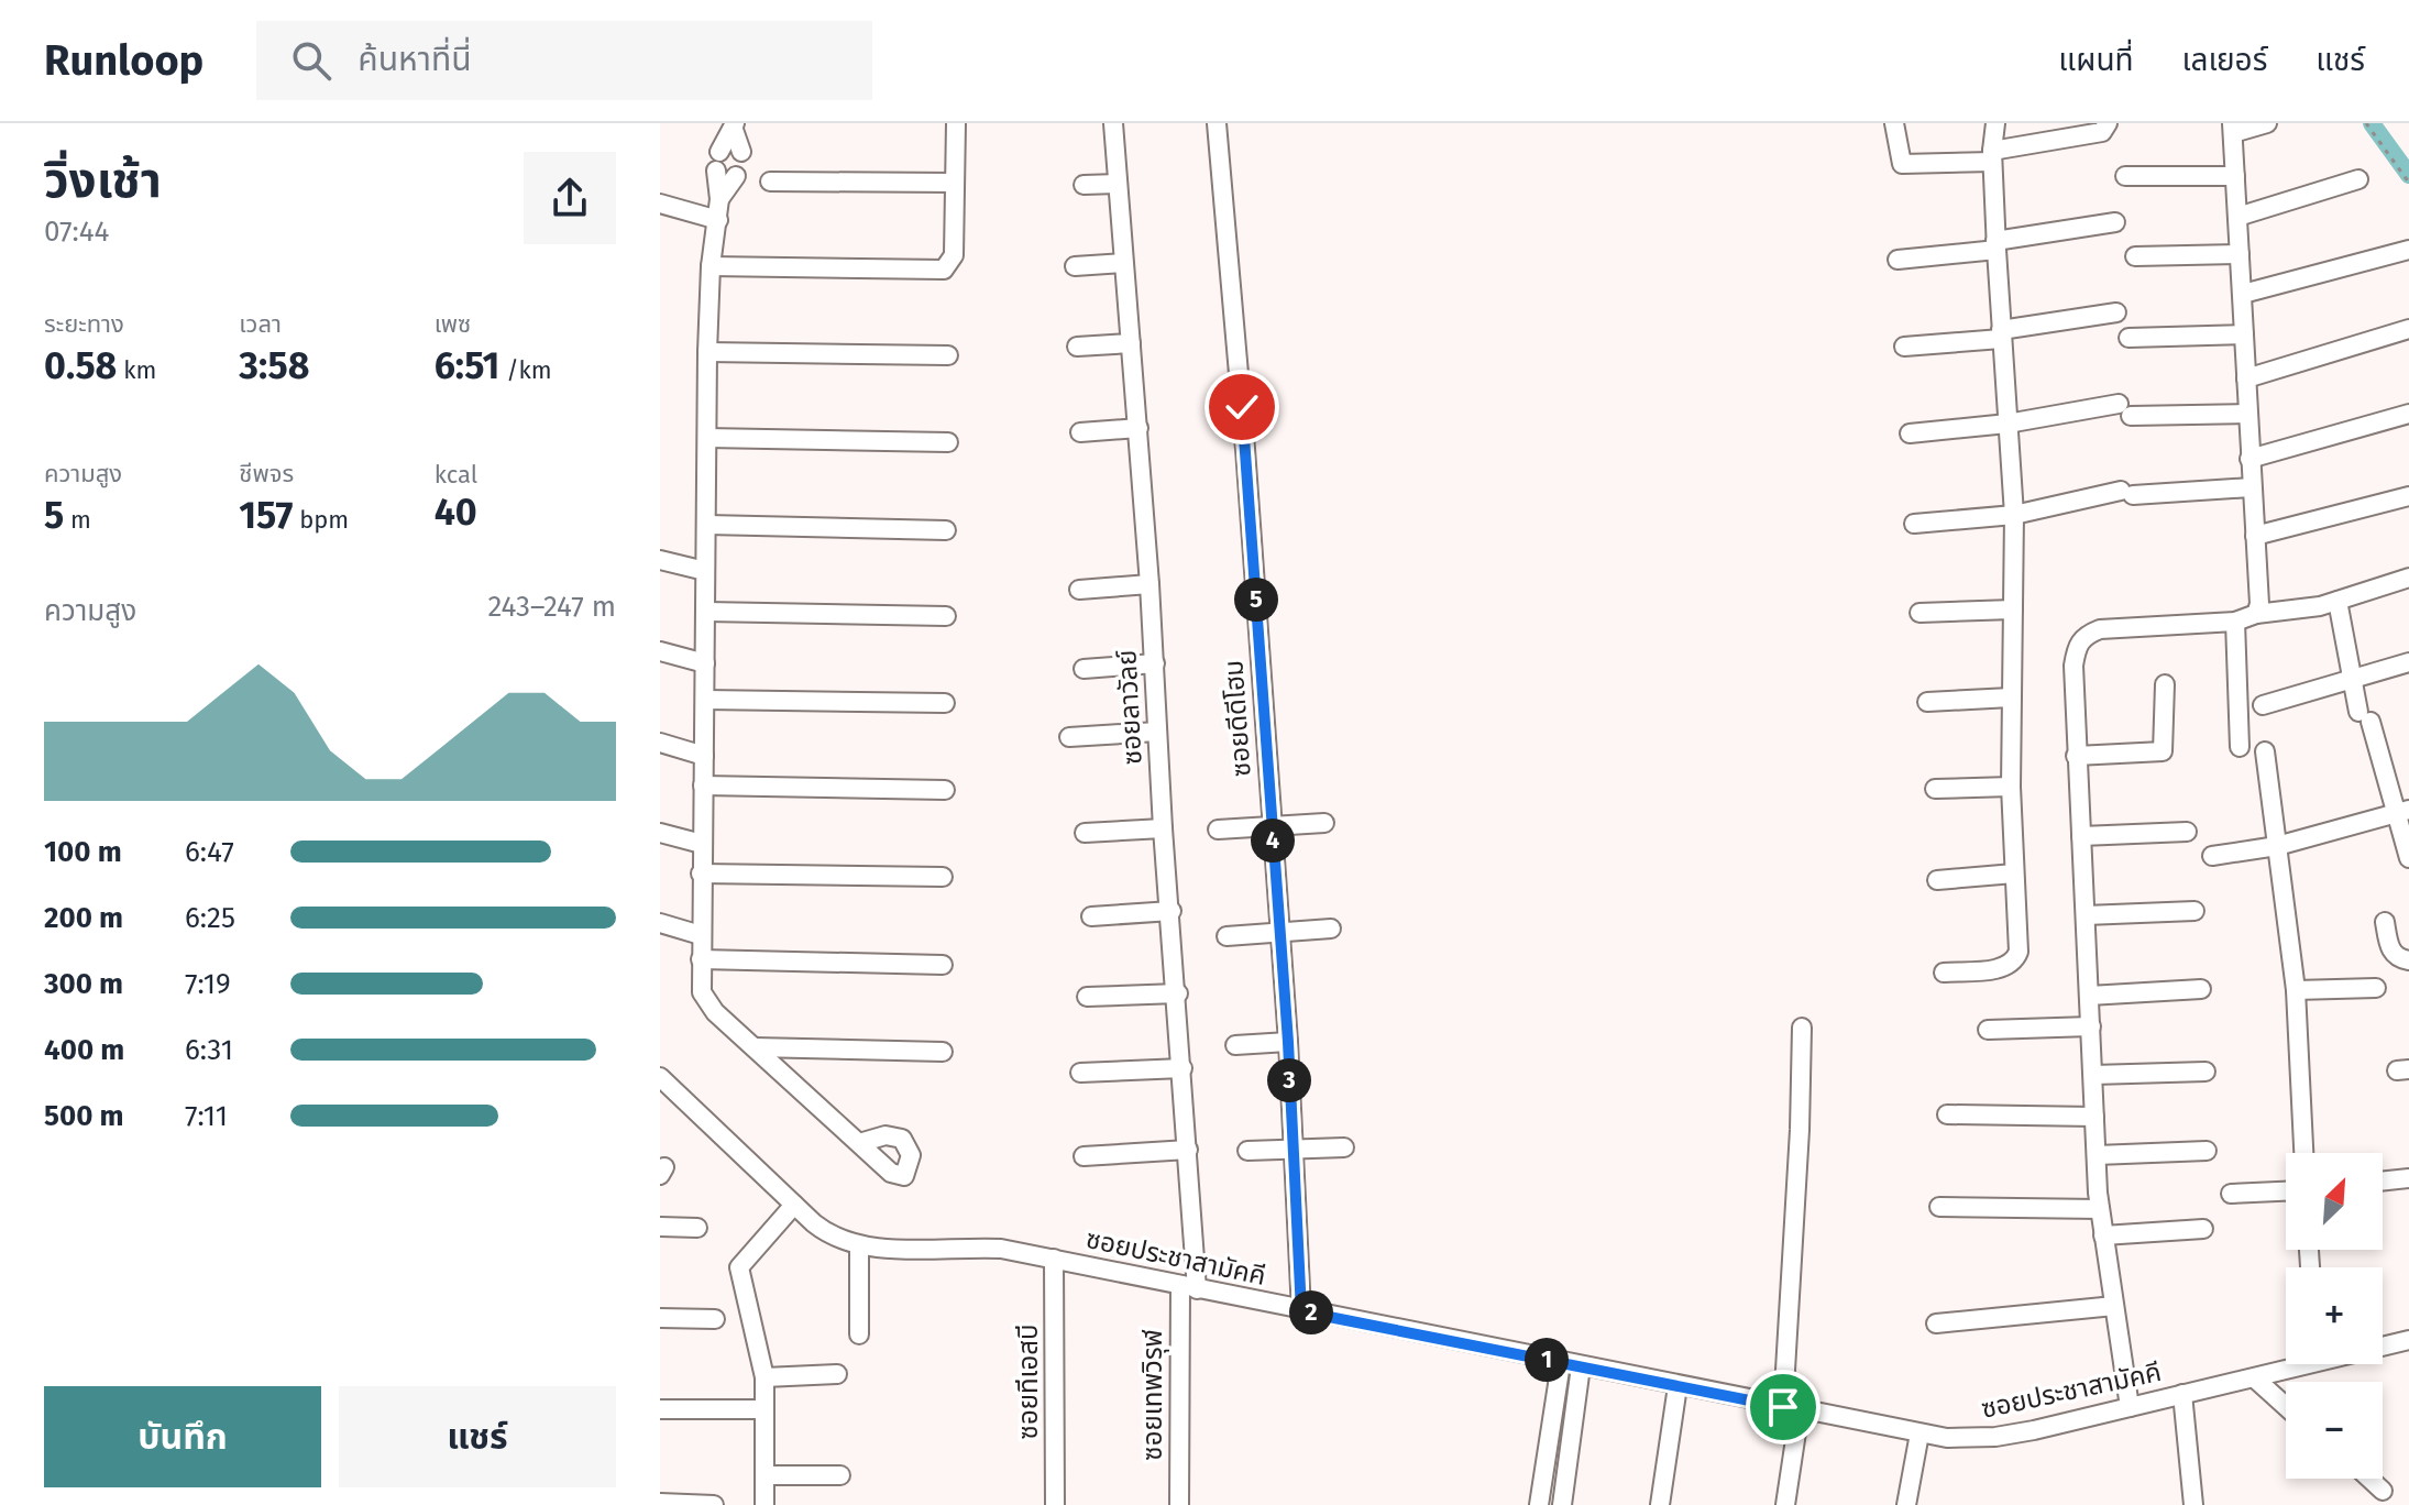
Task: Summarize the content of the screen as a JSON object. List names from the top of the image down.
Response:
{
  "streets": {
    "street": [
      "ซอยลาวัลย์",
      "ซอยดีดีโฮม",
      "ซอยประชาสามัคคี",
      "ซอยทีเอสบี",
      "ซอยเทพวิรุฬ"
    ]
  },
  "crossings": [
    ["ซอยลาวัลย์", "ซอยประชาสามัคคี"],
    ["ซอยลาวัลย์", "ซอยเทพวิรุฬ"],
    ["ซอยดีดีโฮม", "ซอยประชาสามัคคี"],
    ["ซอยประชาสามัคคี", "ซอยทีเอสบี"],
    ["ซอยประชาสามัคคี", "ซอยเทพวิรุฬ"]
  ],
  "north": "top right",
  "page": {
    "header": "Runloop",
    "search": "ค้นหาที่นี่",
    "nav": ["แผนที่", "เลเยอร์", "แชร์"],
    "heading": ["วิ่งเช้า", "07:44"],
    "stats": [
      ["ระยะทาง", "0.58 km"],
      ["เวลา", "3:58"],
      ["เพซ", "6:51 /km"],
      ["ความสูง", "5 m"],
      ["ชีพจร", "157 bpm"],
      ["kcal", "40"]
    ],
    "chart": ["ความสูง", "243–247 m"],
    "pins": [
      "5",
      "4",
      "3",
      "2",
      "1"
    ],
    "list": [
      {
        "name": "100 m",
        "note": "6:47"
      },
      {
        "name": "200 m",
        "note": "6:25"
      },
      {
        "name": "300 m",
        "note": "7:19"
      },
      {
        "name": "400 m",
        "note": "6:31"
      },
      {
        "name": "500 m",
        "note": "7:11"
      }
    ],
    "map_buttons": ["+", "−"],
    "buttons": ["บันทึก", "แชร์"]
  }
}
